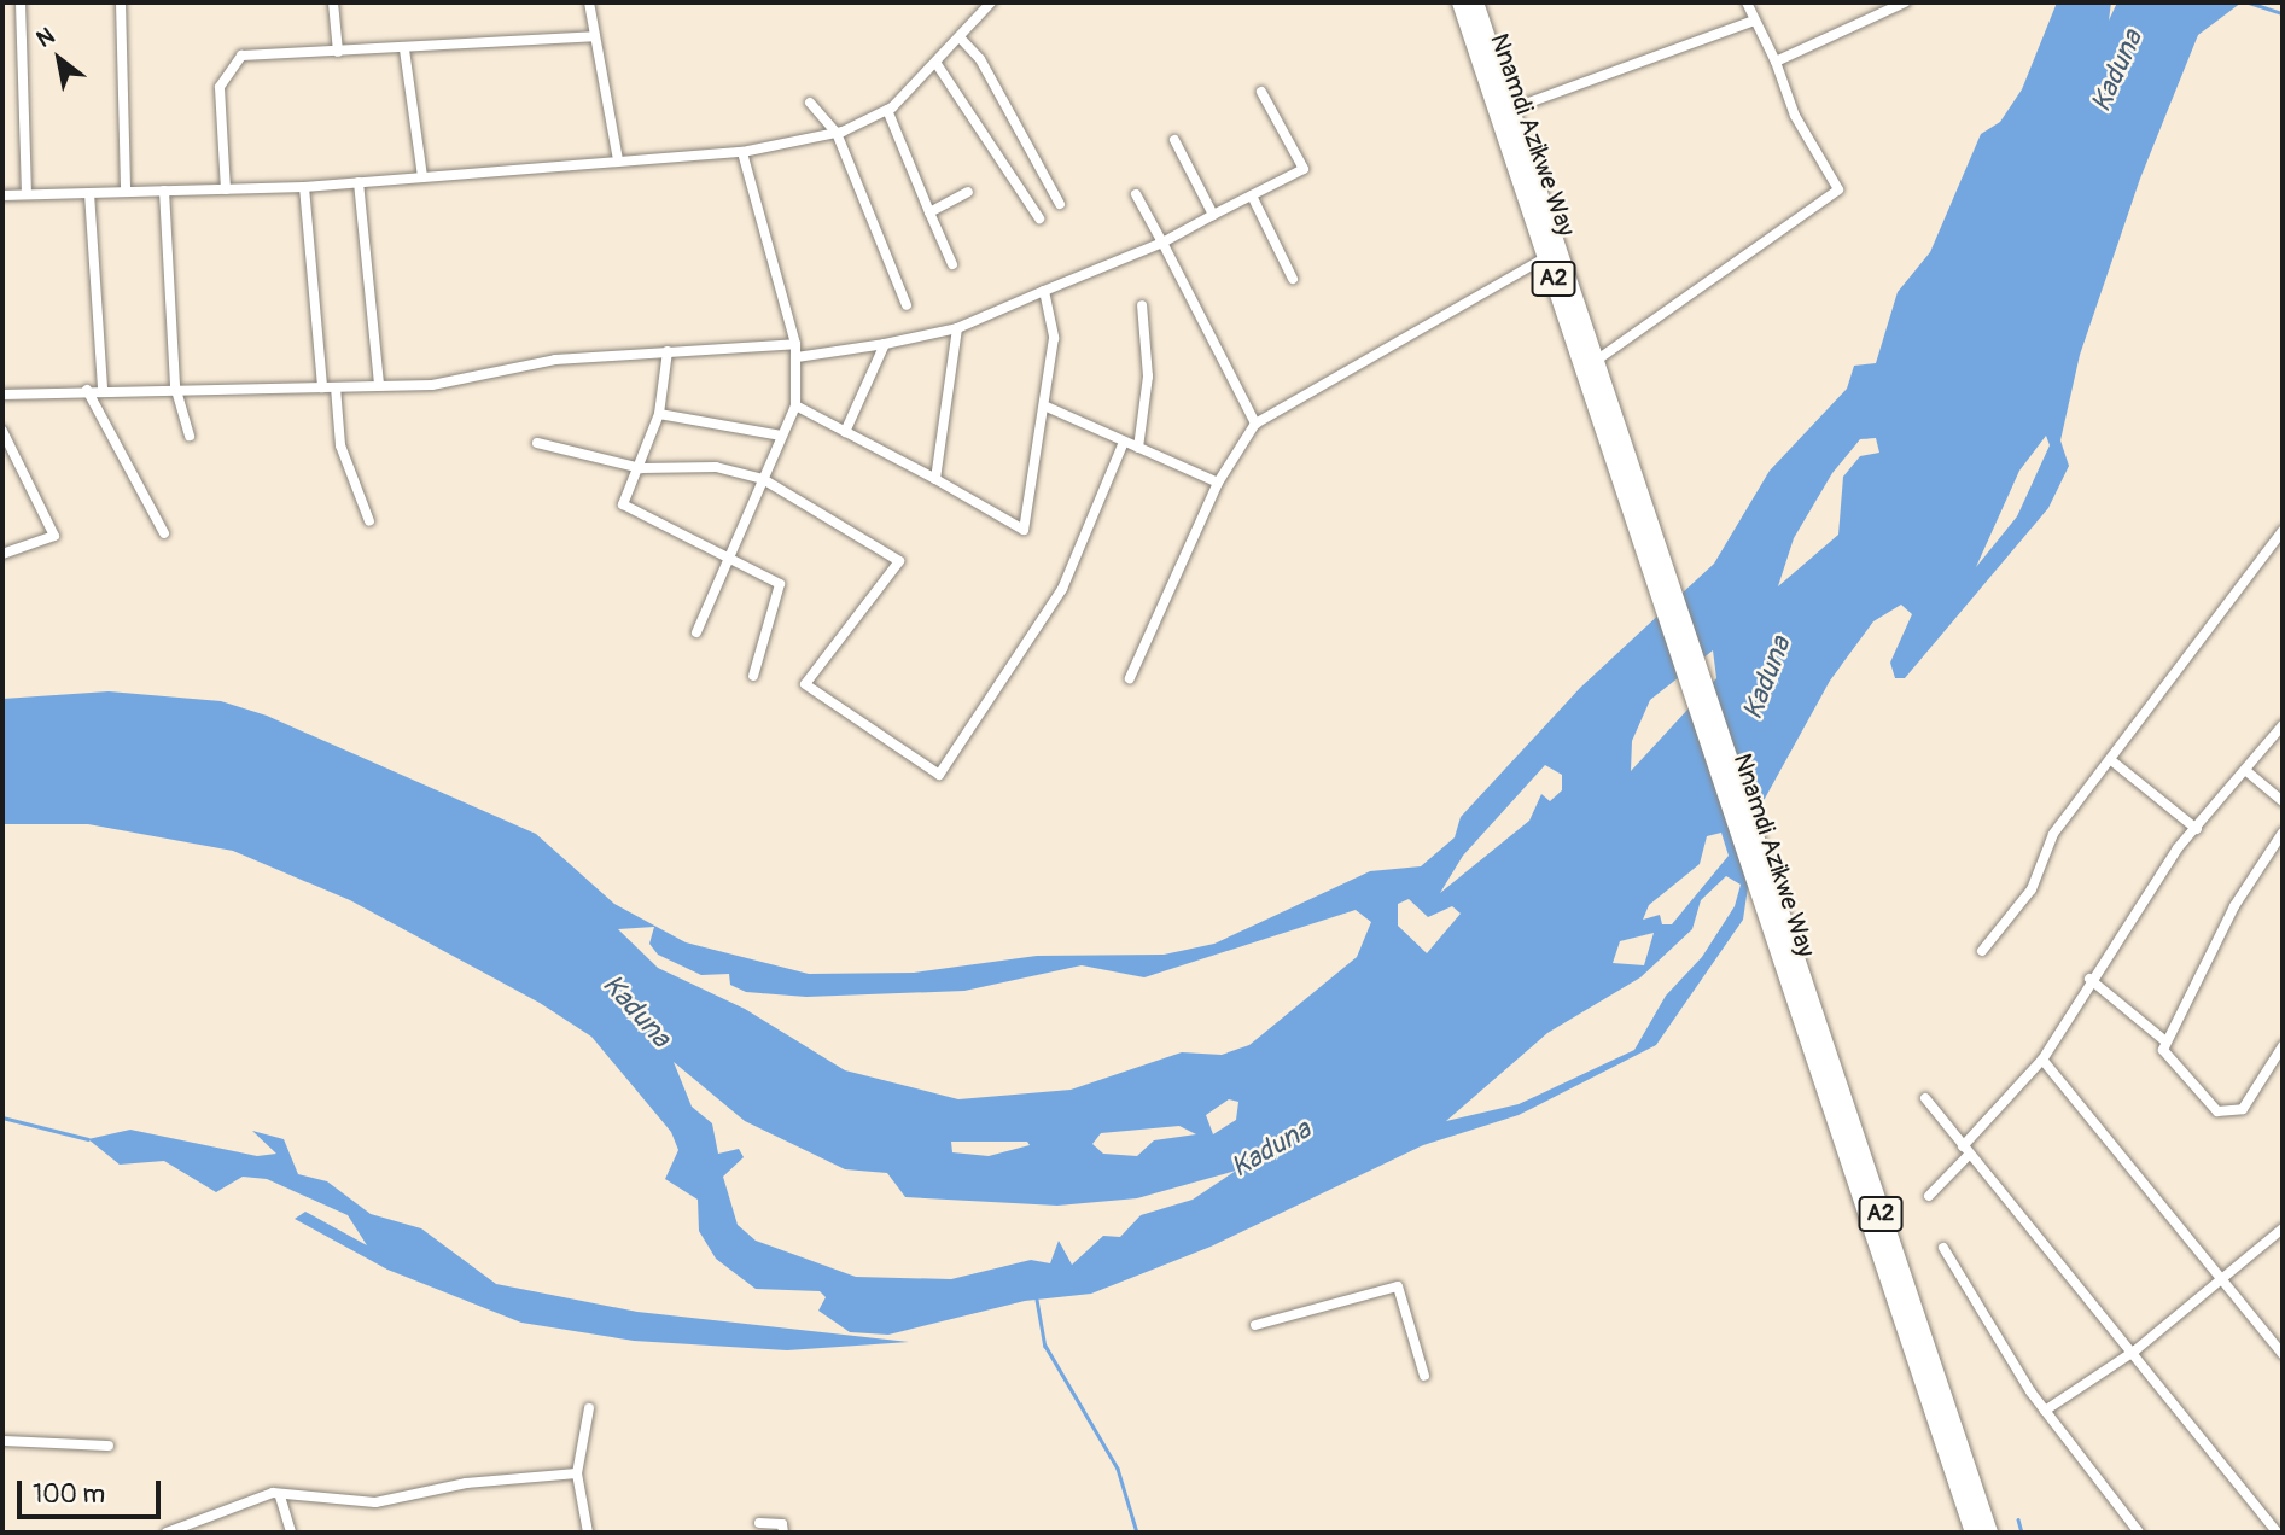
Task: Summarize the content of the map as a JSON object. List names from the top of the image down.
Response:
{
  "streets": {
    "highway": ["Nnamdi Azikwe Way", "A2"]
  },
  "water": ["Kaduna"],
  "scale_bar": "100 m",
  "north": "top left"
}
